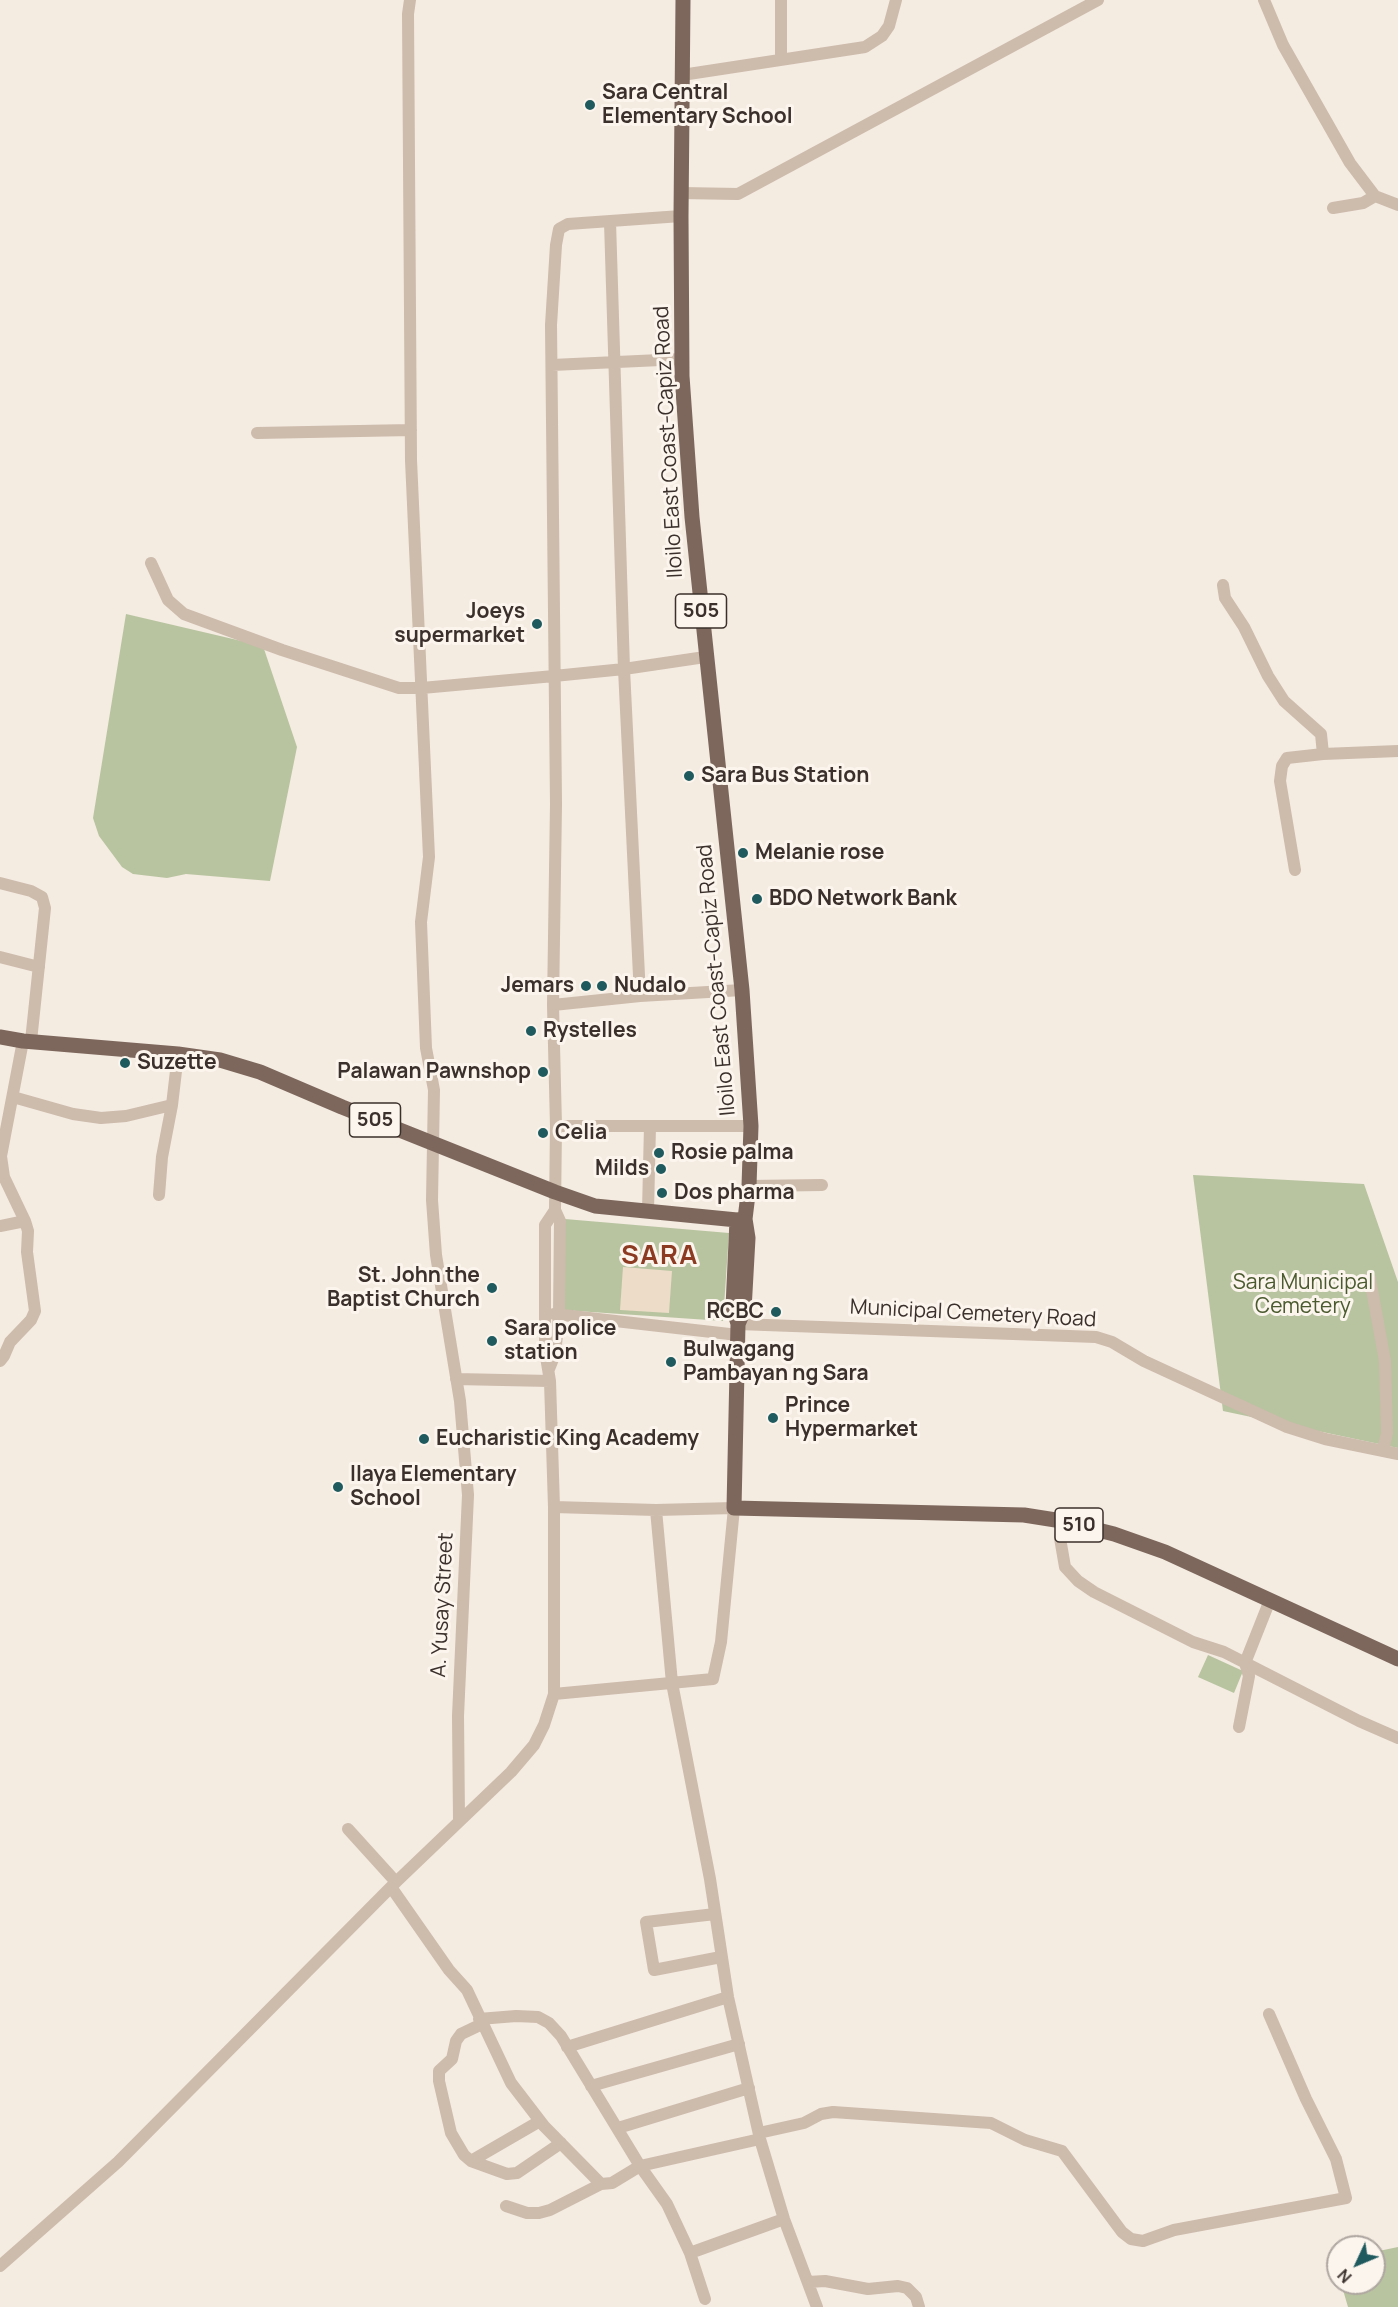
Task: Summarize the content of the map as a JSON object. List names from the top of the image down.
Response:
{
  "streets": {
    "main road": ["Iloilo East Coast-Capiz Road", "505", "510"],
    "street": ["Municipal Cemetery Road", "A. Yusay Street"]
  },
  "crossings": [
    ["Iloilo East Coast-Capiz Road", "505"],
    ["Iloilo East Coast-Capiz Road", "Municipal Cemetery Road"],
    ["Iloilo East Coast-Capiz Road", "510"],
    ["505", "A. Yusay Street"]
  ],
  "districts": ["SARA"],
  "parks": ["Sara Municipal Cemetery"],
  "places": [
    "Sara Central Elementary School",
    "Joeys supermarket",
    "Sara Bus Station",
    "Melanie rose",
    "BDO Network Bank",
    "Jemars",
    "Nudalo",
    "Rystelles",
    "Suzette",
    "Palawan Pawnshop",
    "Celia",
    "Rosie palma",
    "Milds",
    "Dos pharma",
    "St. John the Baptist Church",
    "RCBC",
    "Sara police station",
    "Bulwagang Pambayan ng Sara",
    "Prince Hypermarket",
    "Eucharistic King Academy",
    "Ilaya Elementary School"
  ],
  "north": "bottom left"
}
